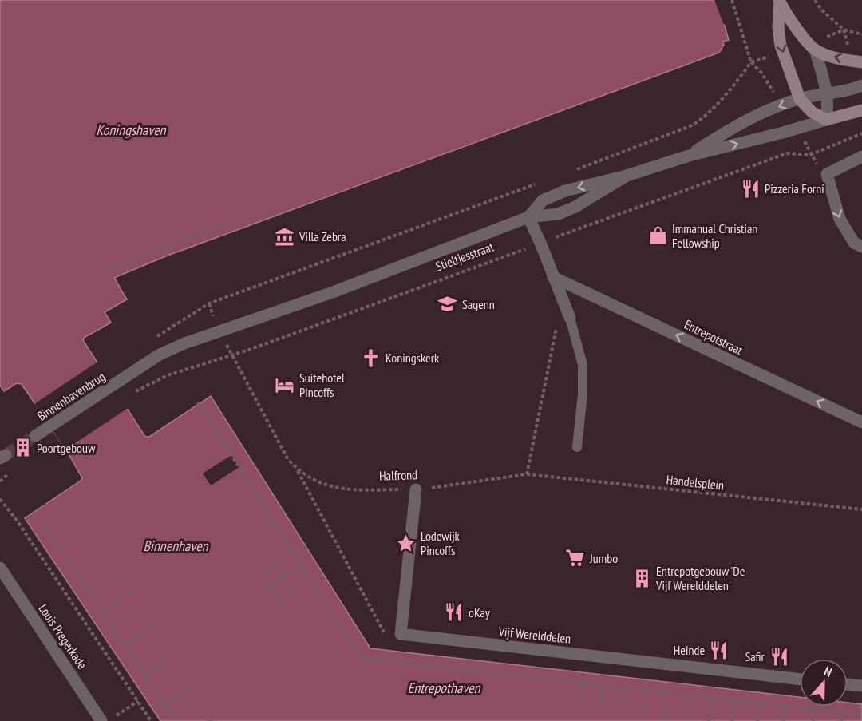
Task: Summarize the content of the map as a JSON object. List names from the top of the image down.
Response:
{
  "streets": {
    "street": [
      "Stieltjesstraat",
      "Entrepotstraat",
      "Binnenhavenbrug",
      "Vijf Werelddelen",
      "Louis Pregerkade"
    ],
    "path": ["Halfrond", "Handelsplein"]
  },
  "crossings": [
    ["Stieltjesstraat", "Binnenhavenbrug"],
    ["Stieltjesstraat", "Halfrond"],
    ["Halfrond", "Handelsplein"]
  ],
  "one_way": ["Entrepotstraat"],
  "water": ["Koningshaven", "Binnenhaven", "Entrepothaven"],
  "places": {
    "restaurant": [
      "Pizzeria Forni",
      "oKay",
      "Heinde",
      "Safir"
    ],
    "shop": ["Immanual Christian Fellowship"],
    "museum": ["Villa Zebra"],
    "school or university": ["Sagenn"],
    "church": ["Koningskerk"],
    "hotel": ["Suitehotel Pincoffs"],
    "building": ["Poortgebouw", "Entrepotgebouw 'De Vijf Werelddelen'"],
    "place": ["Lodewijk Pincoffs"],
    "supermarket": ["Jumbo"]
  },
  "north": "top"
}
